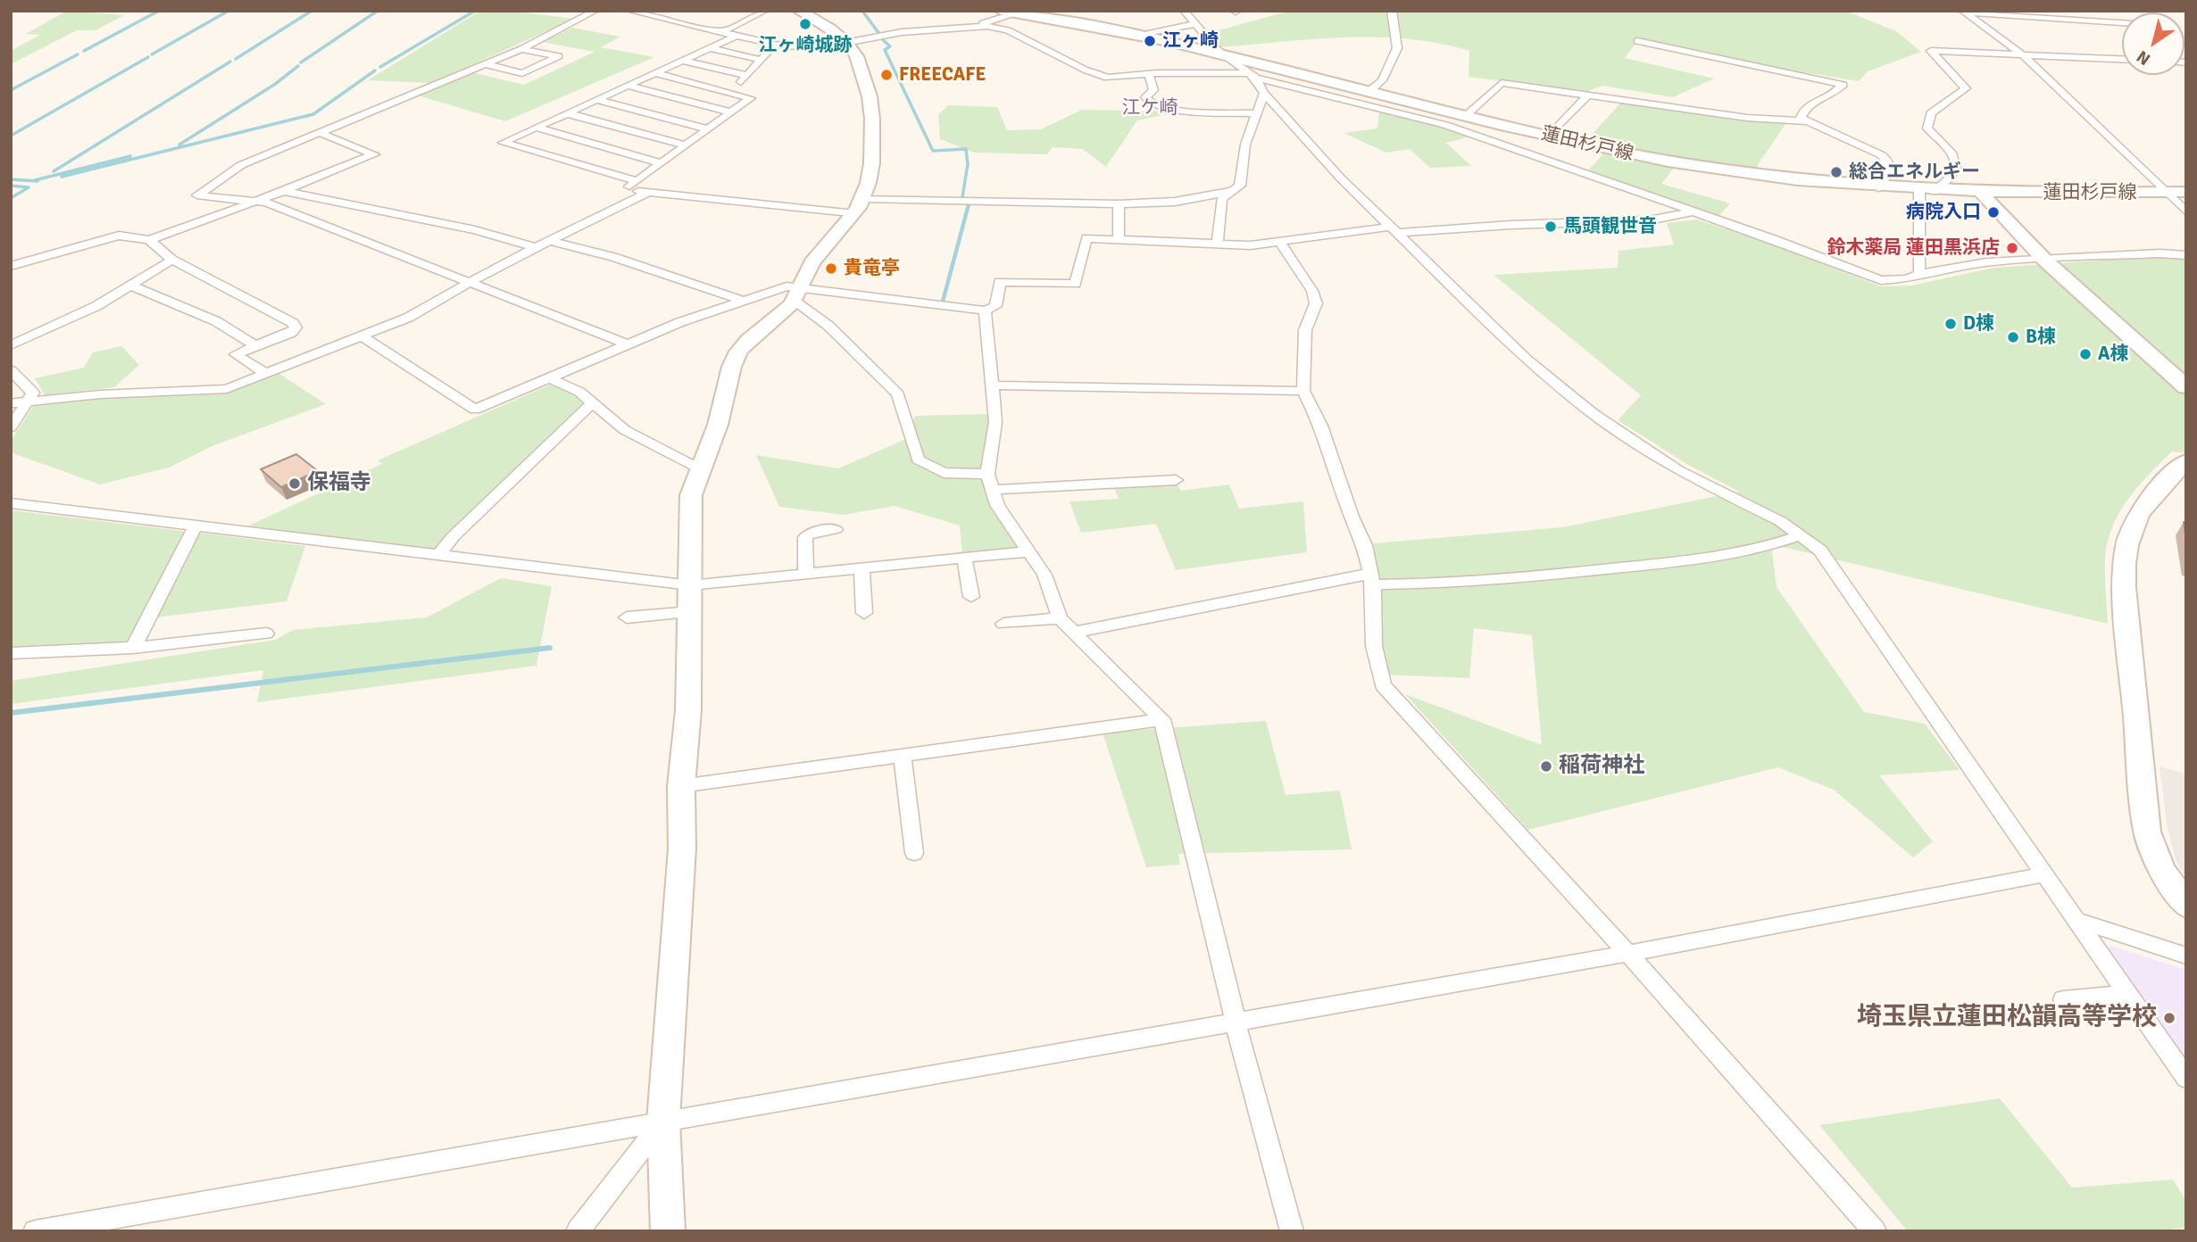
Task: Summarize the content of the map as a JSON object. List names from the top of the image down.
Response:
{
  "streets": {
    "street": ["蓮田杉戸線"]
  },
  "districts": ["江ケ崎"],
  "places": [
    "江ヶ崎城跡",
    "江ヶ崎",
    "FREECAFE",
    "総合エネルギー",
    "病院入口",
    "馬頭観世音",
    "鈴木薬局 蓮田黒浜店",
    "貴竜亭",
    "D棟",
    "B棟",
    "A棟",
    "保福寺",
    "稲荷神社",
    "埼玉県立蓮田松韻高等学校"
  ],
  "north": "bottom left"
}
